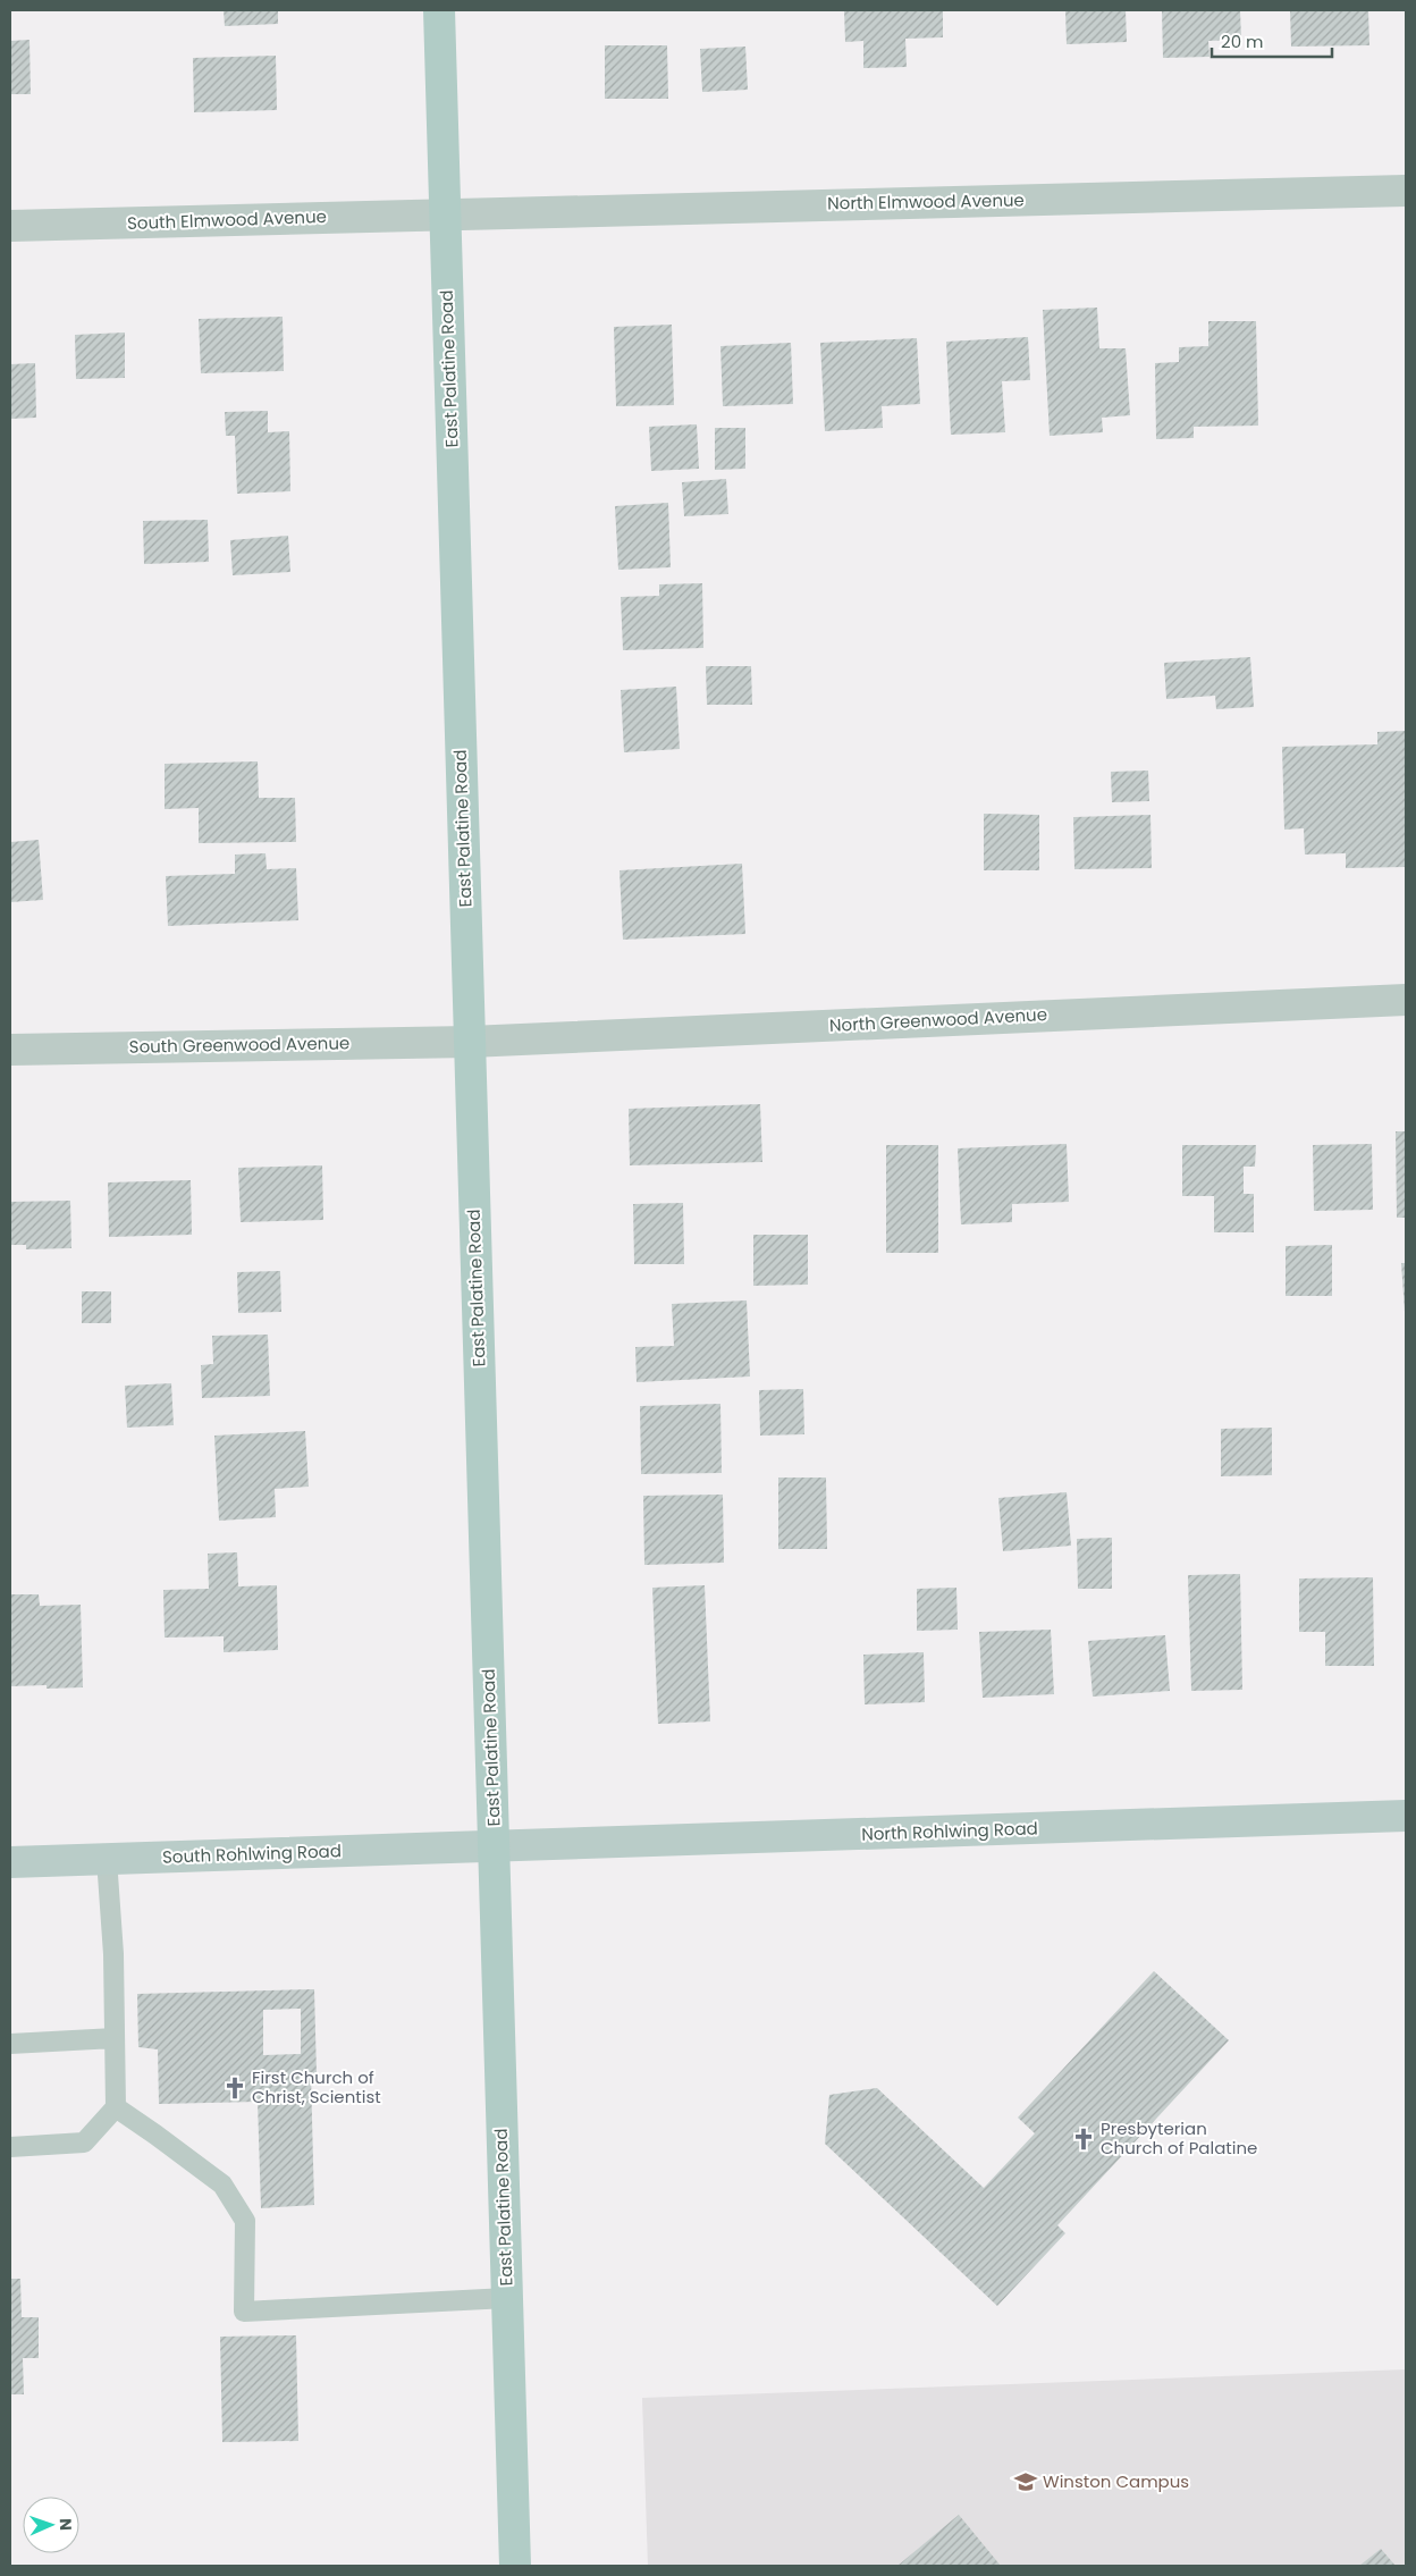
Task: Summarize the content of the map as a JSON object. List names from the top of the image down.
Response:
{
  "streets": {
    "main road": ["East Palatine Road"],
    "street": [
      "North Elmwood Avenue",
      "South Elmwood Avenue",
      "North Greenwood Avenue",
      "South Greenwood Avenue",
      "North Rohlwing Road",
      "South Rohlwing Road"
    ]
  },
  "crossings": [
    ["North Elmwood Avenue", "South Elmwood Avenue"],
    ["North Elmwood Avenue", "East Palatine Road"],
    ["South Elmwood Avenue", "East Palatine Road"],
    ["East Palatine Road", "North Greenwood Avenue"],
    ["East Palatine Road", "South Greenwood Avenue"],
    ["East Palatine Road", "North Rohlwing Road"],
    ["East Palatine Road", "South Rohlwing Road"],
    ["North Greenwood Avenue", "South Greenwood Avenue"],
    ["North Rohlwing Road", "South Rohlwing Road"]
  ],
  "places": {
    "church": ["First Church of Christ, Scientist", "Presbyterian Church of Palatine"],
    "school or university": ["Winston Campus"]
  },
  "scale_bar": "20 m",
  "north": "right"
}
